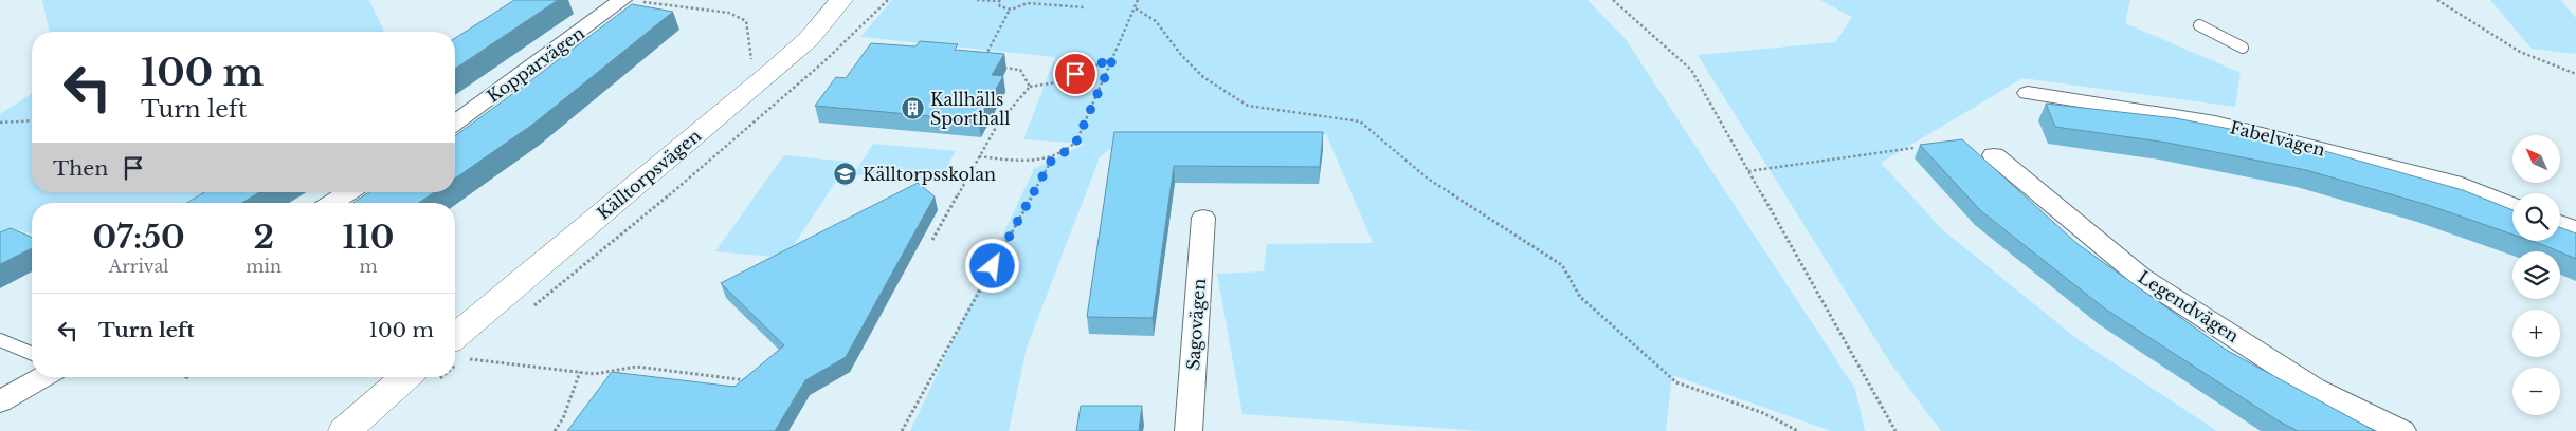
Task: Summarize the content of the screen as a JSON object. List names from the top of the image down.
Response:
{
  "streets": {
    "street": [
      "Kopparvägen",
      "Fabelvägen",
      "Källtorpsvägen",
      "Legendvägen",
      "Sagovägen"
    ]
  },
  "places": {
    "building": ["Kallhälls Sporthall"],
    "school or university": ["Källtorpsskolan"]
  },
  "north": "top left",
  "page": {
    "turn": ["100 m", "Turn left"],
    "map_buttons": ["+", "−"],
    "then": "Then",
    "eta": [
      "07:50",
      "Arrival",
      "2",
      "min",
      "110",
      "m"
    ],
    "list": [
      {
        "name": "Turn left",
        "value": "100 m"
      }
    ]
  }
}
